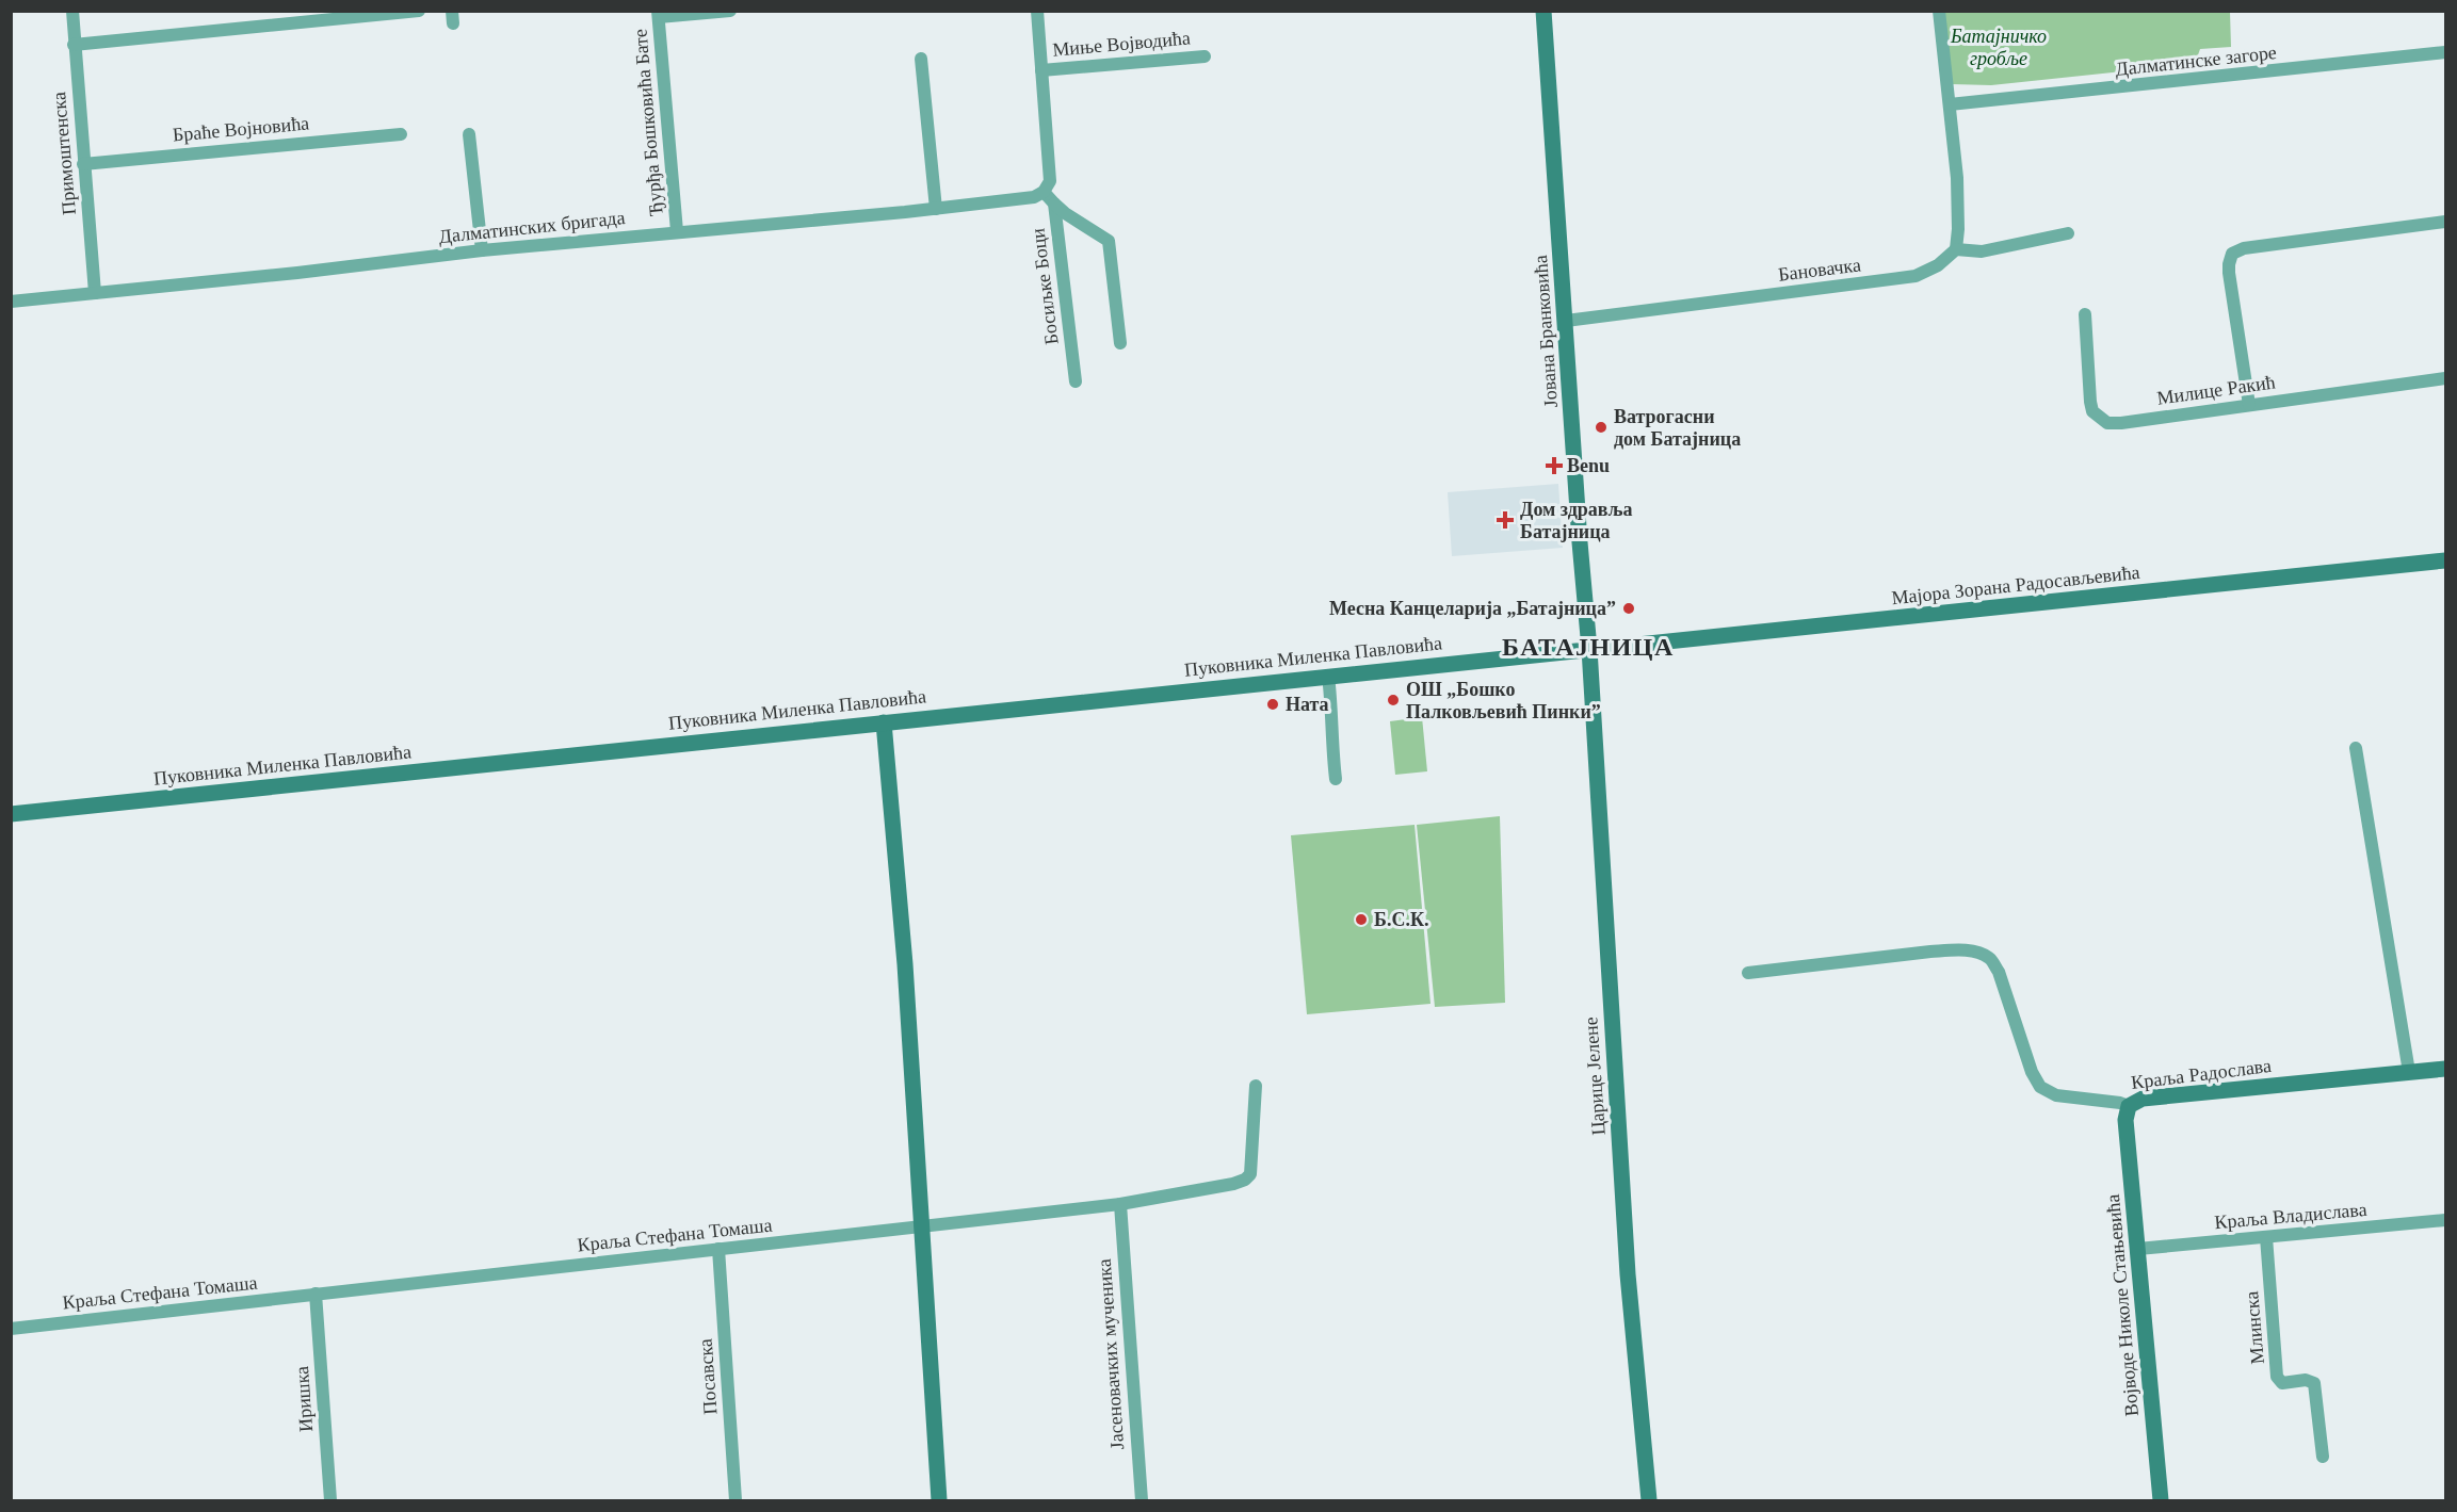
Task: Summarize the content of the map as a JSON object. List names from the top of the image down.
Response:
{
  "streets": {
    "main road": [
      "Јована Бранковића",
      "Мајора Зорана Радосављевића",
      "Пуковника Миленка Павловића",
      "Краља Радослава",
      "Царице Јелене",
      "Војводе Николе Стањевића"
    ],
    "street": [
      "Миње Војводића",
      "Далматинске загоре",
      "Ђурђа Бошковића Бате",
      "Браће Војновића",
      "Примоштенска",
      "Далматинских бригада",
      "Бановачка",
      "Босиљке Боци",
      "Милице Ракић",
      "Краља Владислава",
      "Краља Стефана Томаша",
      "Млинска",
      "Јасеновачких мученика",
      "Посавска",
      "Иришка"
    ]
  },
  "crossings": [
    ["Ђурђа Бошковића Бате", "Далматинских бригада"],
    ["Браће Војновића", "Примоштенска"],
    ["Примоштенска", "Далматинских бригада"],
    ["Далматинских бригада", "Босиљке Боци"],
    ["Бановачка", "Јована Бранковића"],
    ["Јована Бранковића", "Мајора Зорана Радосављевића"],
    ["Јована Бранковића", "Пуковника Миленка Павловића"],
    ["Јована Бранковића", "Царице Јелене"],
    ["Мајора Зорана Радосављевића", "Пуковника Миленка Павловића"],
    ["Мајора Зорана Радосављевића", "Царице Јелене"],
    ["Пуковника Миленка Павловића", "Царице Јелене"],
    ["Краља Радослава", "Војводе Николе Стањевића"],
    ["Краља Владислава", "Војводе Николе Стањевића"],
    ["Краља Владислава", "Млинска"],
    ["Краља Стефана Томаша", "Јасеновачких мученика"],
    ["Краља Стефана Томаша", "Посавска"],
    ["Краља Стефана Томаша", "Иришка"]
  ],
  "districts": ["БАТАЈНИЦА"],
  "parks": ["Батајничко гробље"],
  "places": {
    "other": [
      "Ватрогасни дом Батајница",
      "Месна Канцеларија „Батајница”",
      "ОШ „Бошко Палковљевић Пинки”",
      "Ната",
      "Б.С.К."
    ],
    "health": ["Benu", "Дом здравља Батајница"]
  }
}
